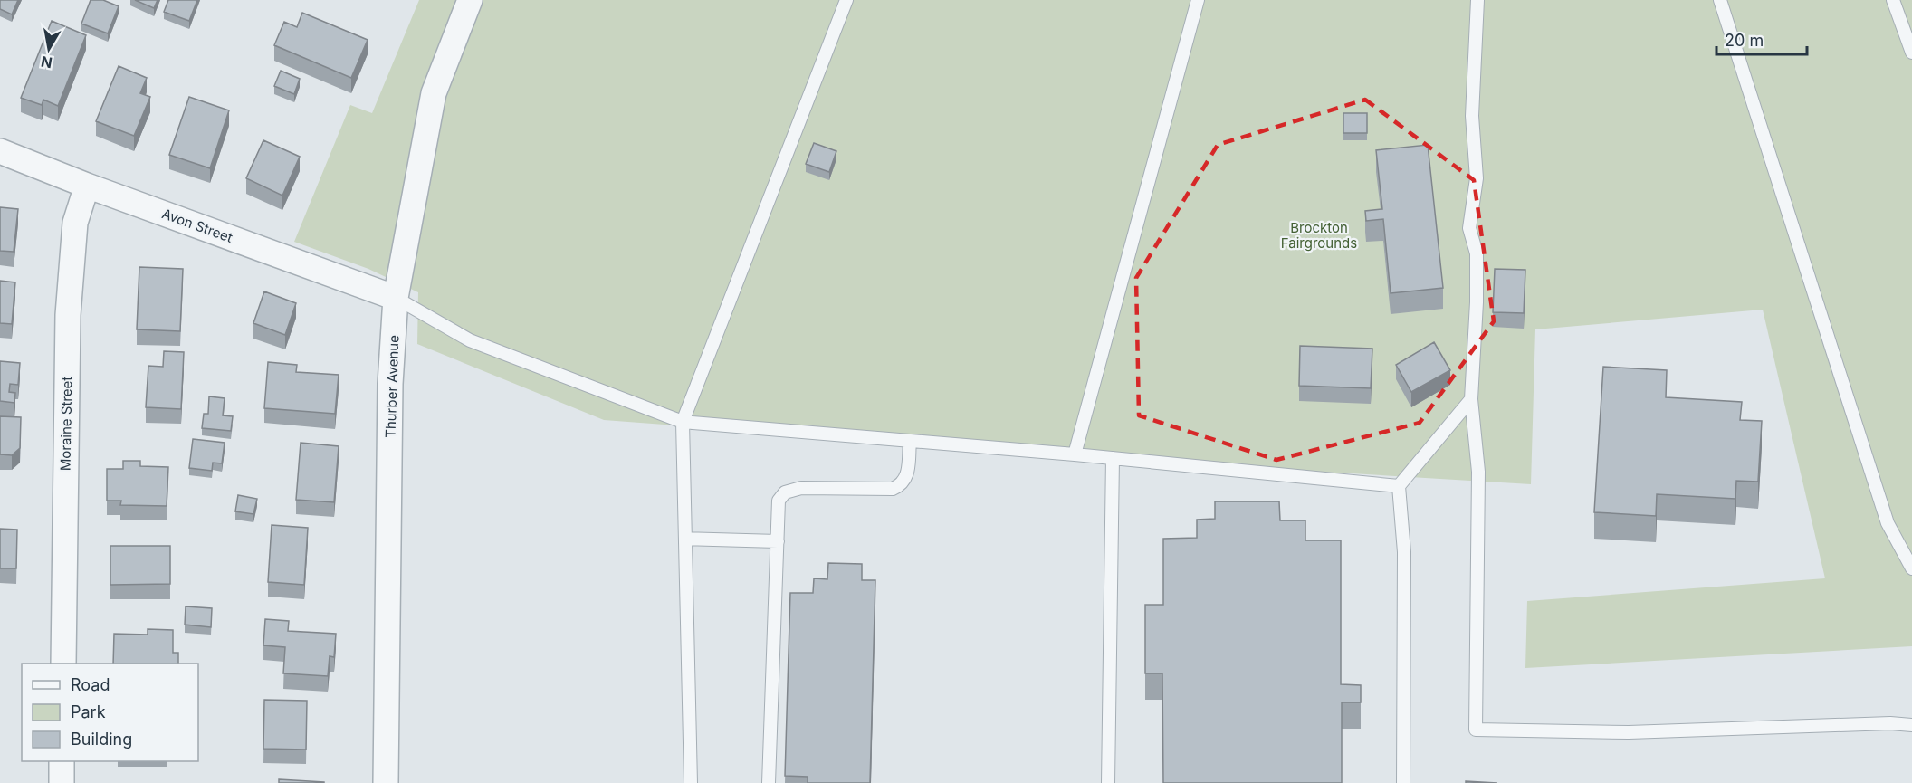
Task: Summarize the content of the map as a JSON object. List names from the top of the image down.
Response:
{
  "streets": {
    "street": ["Avon Street", "Thurber Avenue", "Moraine Street"]
  },
  "crossings": [
    ["Avon Street", "Thurber Avenue"],
    ["Avon Street", "Moraine Street"]
  ],
  "parks": ["Brockton Fairgrounds"],
  "legend": ["Road", "Park", "Building"],
  "scale_bar": "20 m",
  "north": "bottom"
}
